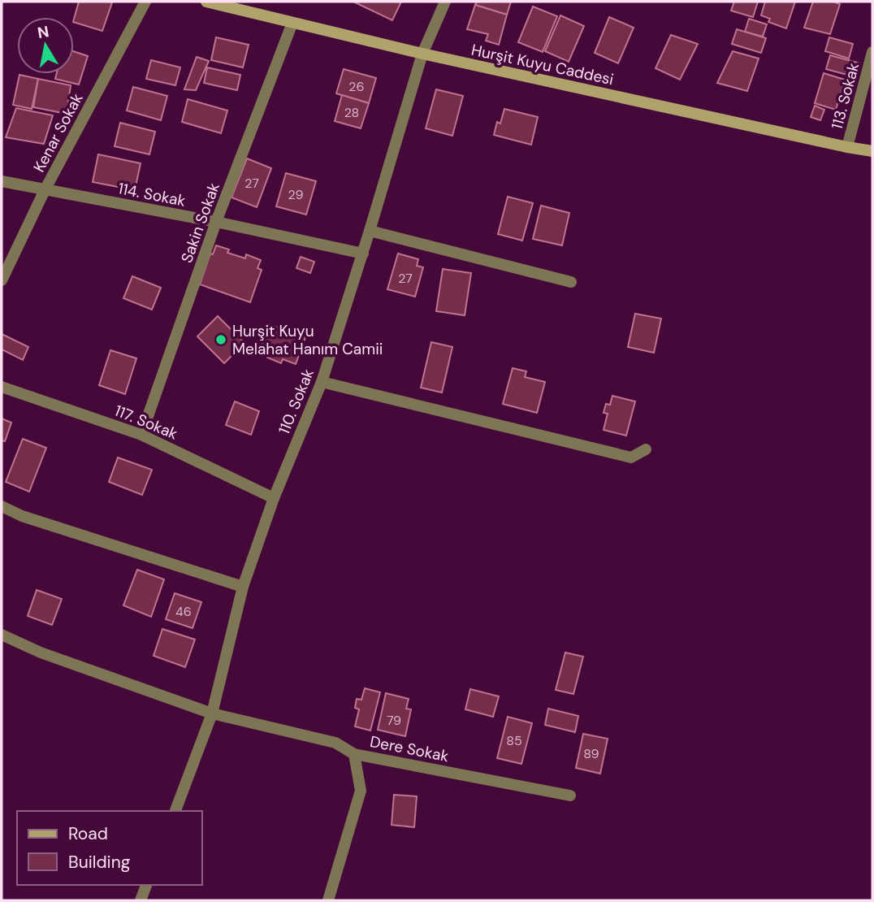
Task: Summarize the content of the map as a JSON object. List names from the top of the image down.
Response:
{
  "streets": {
    "street": [
      "Hurşit Kuyu Caddesi",
      "113. Sokak",
      "Kenar Sokak",
      "114. Sokak",
      "Sakin Sokak",
      "110. Sokak",
      "117. Sokak",
      "Dere Sokak"
    ]
  },
  "crossings": [
    ["Hurşit Kuyu Caddesi", "113. Sokak"],
    ["Hurşit Kuyu Caddesi", "Sakin Sokak"],
    ["Hurşit Kuyu Caddesi", "110. Sokak"],
    ["Kenar Sokak", "114. Sokak"],
    ["114. Sokak", "Sakin Sokak"],
    ["114. Sokak", "110. Sokak"],
    ["Sakin Sokak", "117. Sokak"],
    ["110. Sokak", "117. Sokak"],
    ["110. Sokak", "Dere Sokak"]
  ],
  "places": ["Hurşit Kuyu Melahat Hanım Camii"],
  "house_numbers": [
    "26",
    "28",
    "27",
    "29",
    "27",
    "46",
    "79",
    "85",
    "89"
  ],
  "legend": ["Road", "Building"],
  "north": "top"
}
